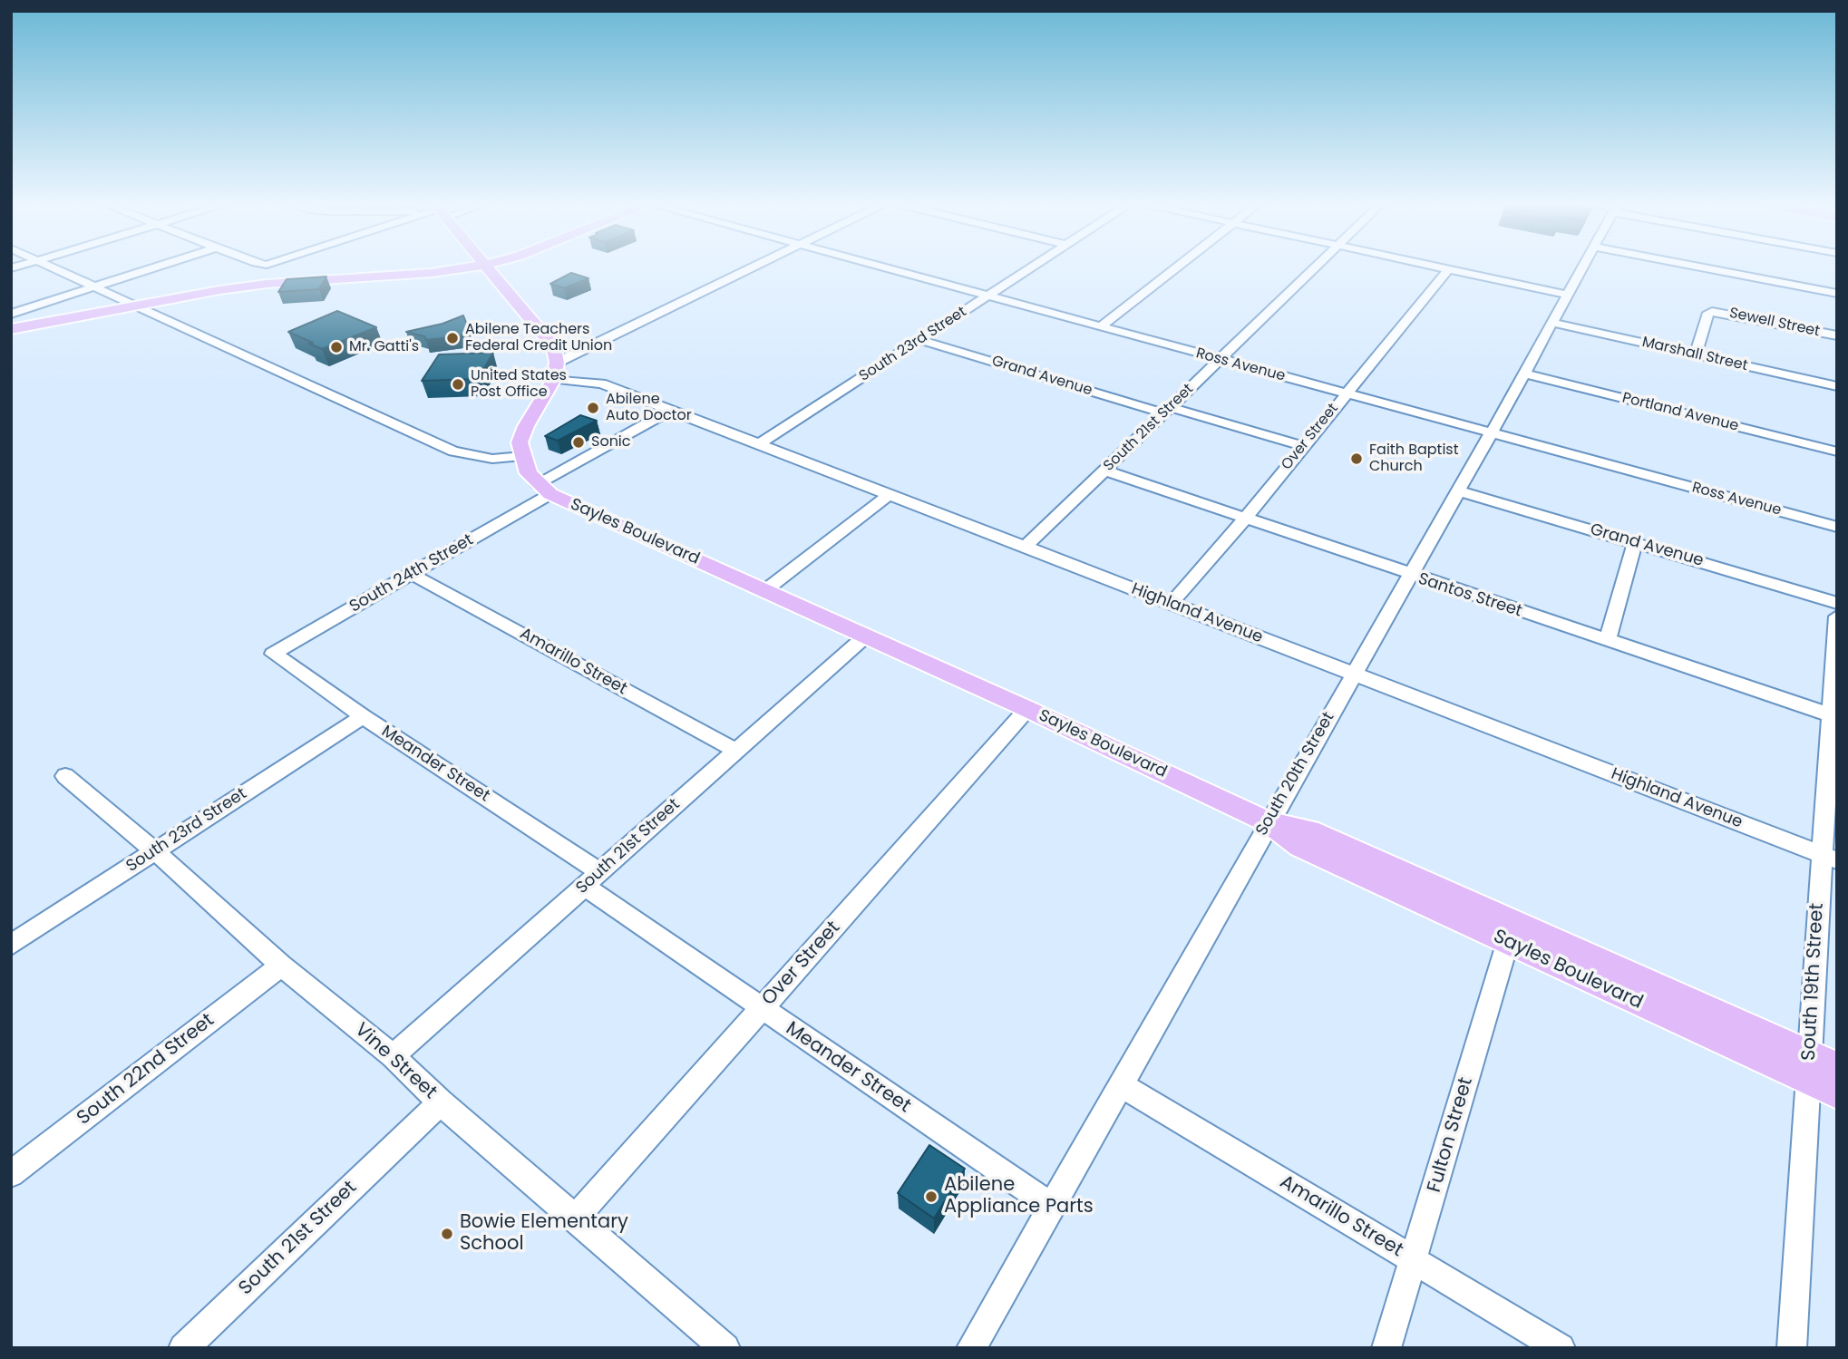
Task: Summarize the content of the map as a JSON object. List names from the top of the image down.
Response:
{
  "streets": {
    "main road": ["Sayles Boulevard"],
    "street": [
      "Sewell Street",
      "South 23rd Street",
      "Marshall Street",
      "Ross Avenue",
      "Grand Avenue",
      "Portland Avenue",
      "South 21st Street",
      "Over Street",
      "South 24th Street",
      "Santos Street",
      "Highland Avenue",
      "Amarillo Street",
      "Meander Street",
      "South 20th Street",
      "South 19th Street",
      "Vine Street",
      "South 22nd Street",
      "Fulton Street"
    ]
  },
  "crossings": [
    ["Sewell Street", "Marshall Street"],
    ["South 23rd Street", "Ross Avenue"],
    ["South 23rd Street", "Grand Avenue"],
    ["South 23rd Street", "Highland Avenue"],
    ["South 23rd Street", "Meander Street"],
    ["South 23rd Street", "Vine Street"],
    ["Marshall Street", "South 20th Street"],
    ["Ross Avenue", "South 21st Street"],
    ["Ross Avenue", "Over Street"],
    ["Ross Avenue", "South 20th Street"],
    ["Grand Avenue", "South 21st Street"],
    ["Grand Avenue", "Over Street"],
    ["Grand Avenue", "South 20th Street"],
    ["Portland Avenue", "South 20th Street"],
    ["South 21st Street", "Sayles Boulevard"],
    ["South 21st Street", "Santos Street"],
    ["South 21st Street", "Highland Avenue"],
    ["South 21st Street", "Amarillo Street"],
    ["South 21st Street", "Meander Street"],
    ["South 21st Street", "Vine Street"],
    ["Over Street", "Sayles Boulevard"],
    ["Over Street", "Santos Street"],
    ["Over Street", "Highland Avenue"],
    ["Over Street", "Meander Street"],
    ["Over Street", "Vine Street"],
    ["Sayles Boulevard", "South 24th Street"],
    ["Sayles Boulevard", "South 20th Street"],
    ["Sayles Boulevard", "South 19th Street"],
    ["Sayles Boulevard", "Fulton Street"],
    ["South 24th Street", "Highland Avenue"],
    ["South 24th Street", "Amarillo Street"],
    ["South 24th Street", "Meander Street"],
    ["Santos Street", "South 20th Street"],
    ["Santos Street", "South 19th Street"],
    ["Highland Avenue", "South 20th Street"],
    ["Highland Avenue", "South 19th Street"],
    ["Amarillo Street", "South 20th Street"],
    ["Amarillo Street", "Fulton Street"],
    ["Meander Street", "South 20th Street"],
    ["Vine Street", "South 22nd Street"]
  ],
  "places": [
    "Abilene Teachers Federal Credit Union",
    "Mr. Gatti's",
    "United States Post Office",
    "Abilene Auto Doctor",
    "Sonic",
    "Faith Baptist Church",
    "Abilene Appliance Parts",
    "Bowie Elementary School"
  ]
}
